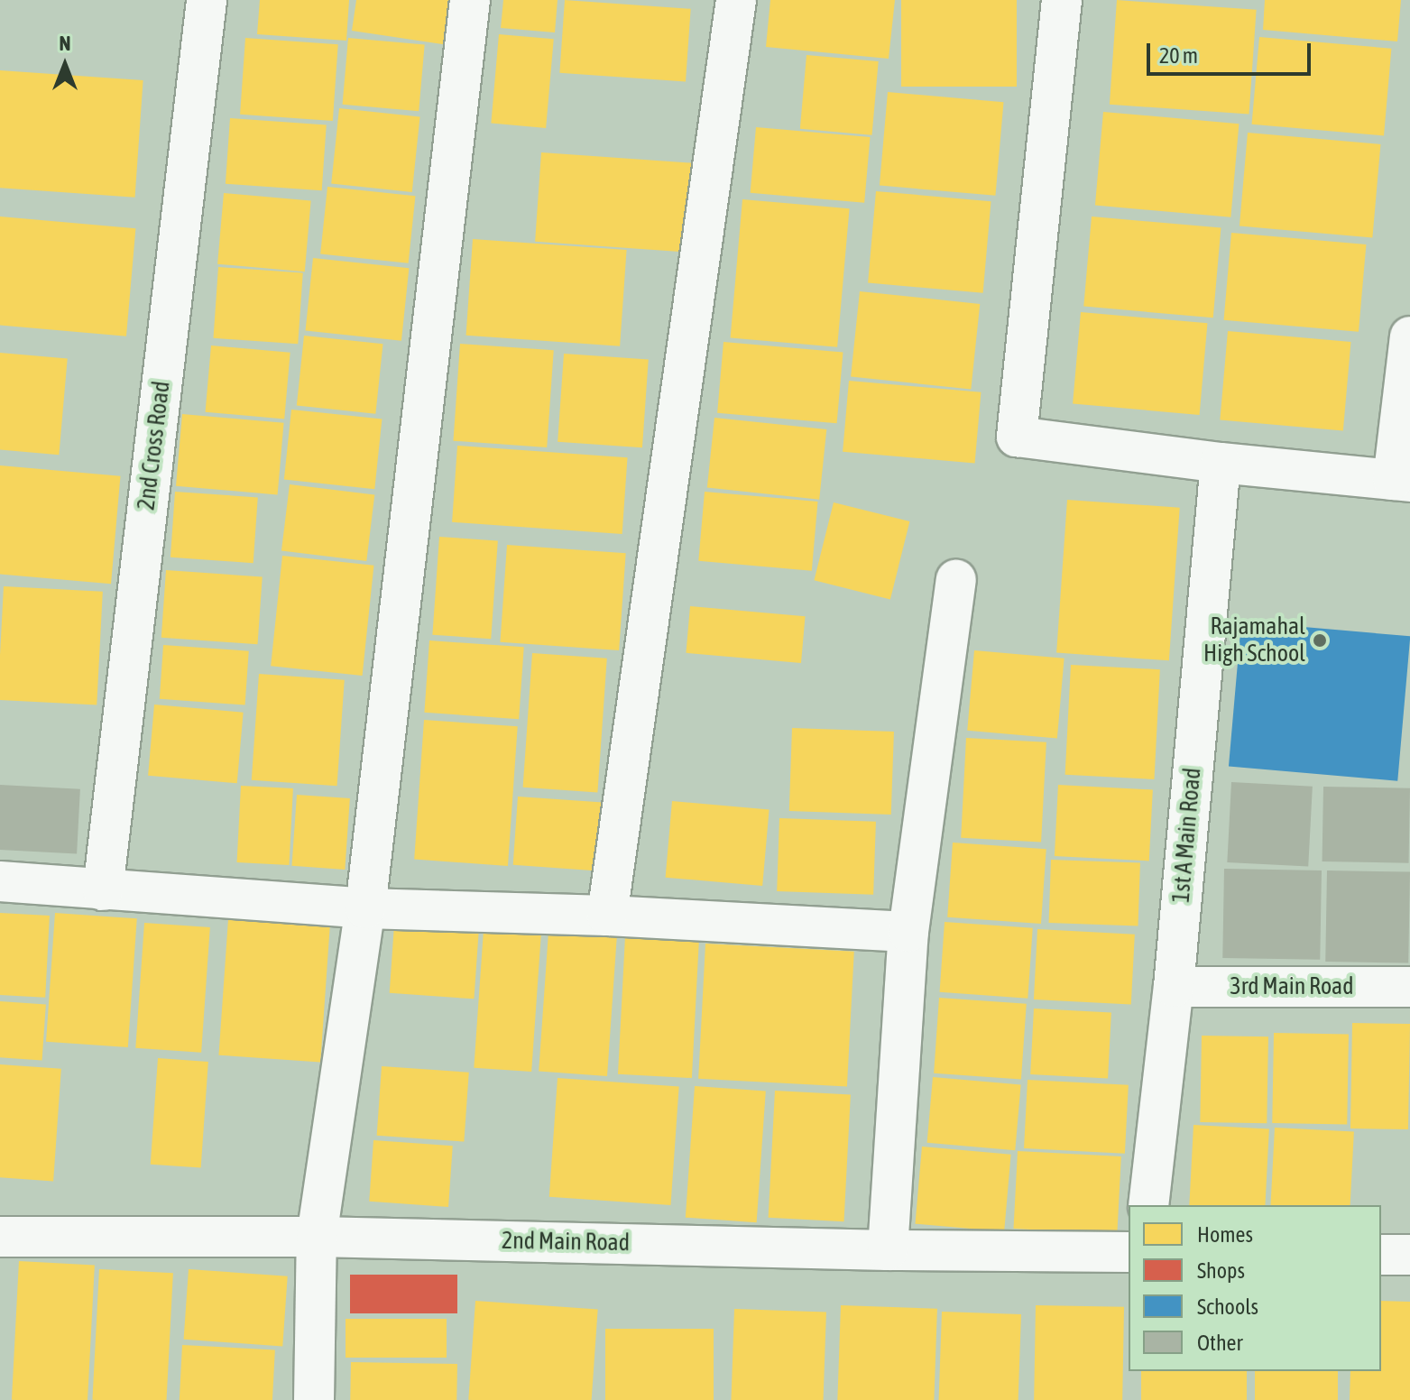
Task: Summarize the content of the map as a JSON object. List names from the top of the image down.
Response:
{
  "streets": {
    "street": [
      "2nd Cross Road",
      "1st A Main Road",
      "3rd Main Road",
      "2nd Main Road"
    ]
  },
  "crossings": [
    ["1st A Main Road", "3rd Main Road"]
  ],
  "places": ["Rajamahal High School"],
  "legend": [
    "Homes",
    "Shops",
    "Schools",
    "Other"
  ],
  "scale_bar": "20 m",
  "north": "top"
}
